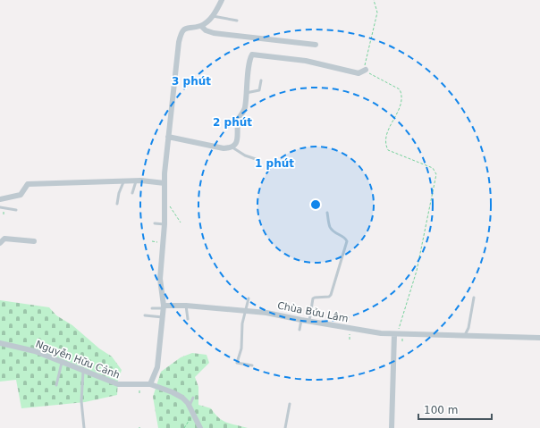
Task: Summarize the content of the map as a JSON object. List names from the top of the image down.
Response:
{
  "streets": {
    "street": ["Chùa Bửu Lâm", "Nguyễn Hữu Cảnh"]
  },
  "scale_bar": "100 m",
  "rings": ["3 phút", "2 phút", "1 phút"]
}
